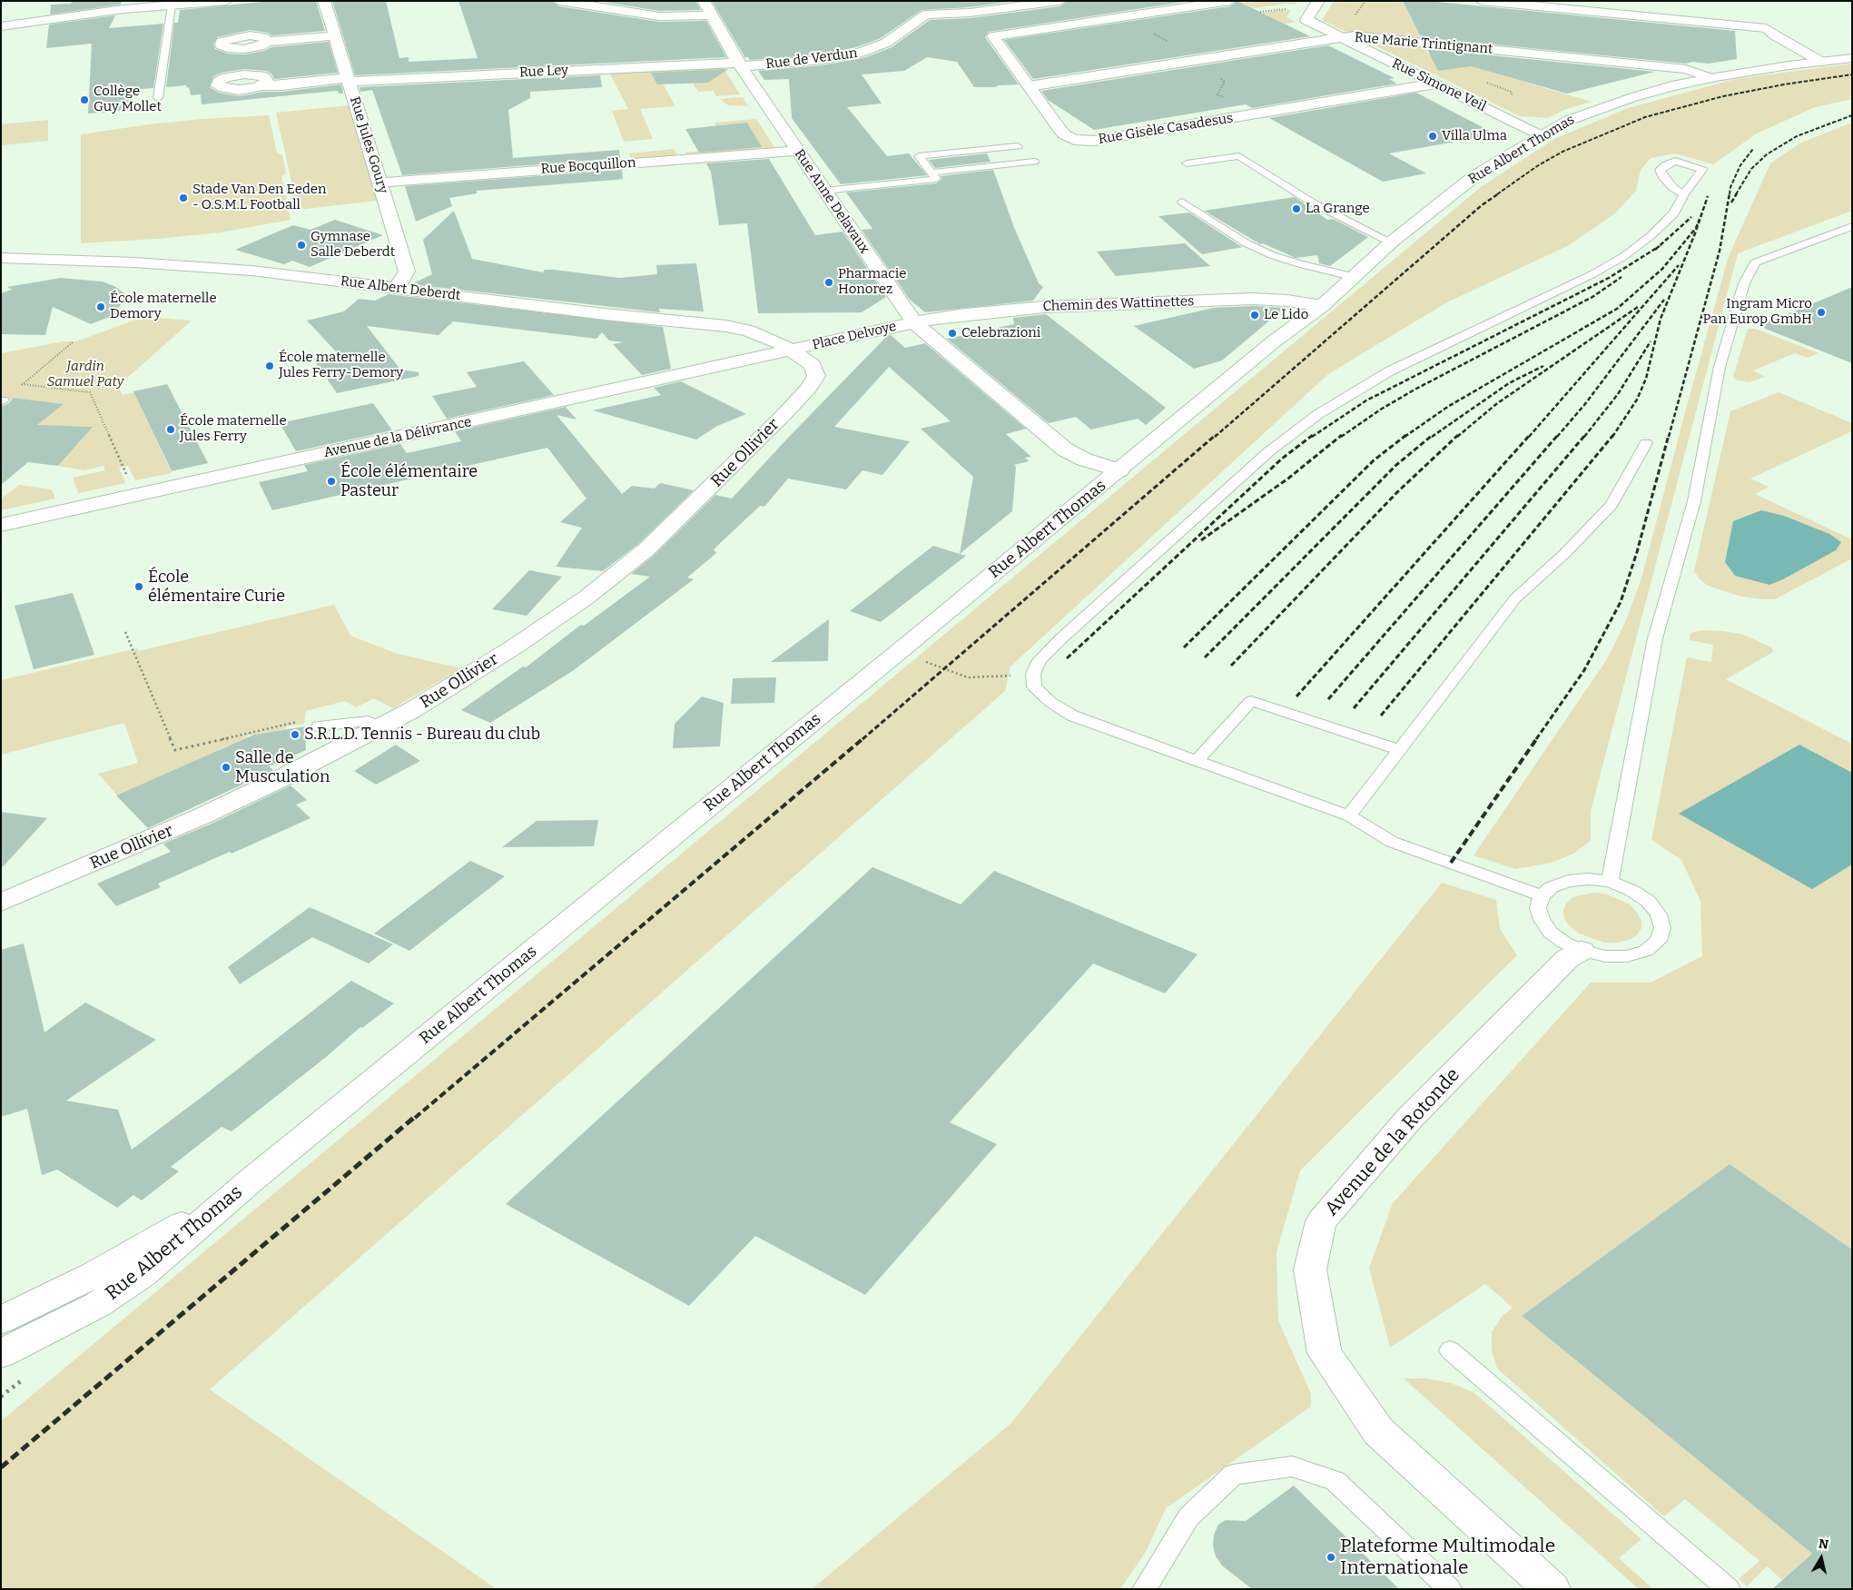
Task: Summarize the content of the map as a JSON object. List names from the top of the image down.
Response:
{
  "streets": {
    "street": [
      "Rue Marie Trintignant",
      "Rue de Verdun",
      "Rue Ley",
      "Rue Simone Veil",
      "Rue Gisèle Casadesus",
      "Rue Jules Goury",
      "Rue Albert Thomas",
      "Rue Bocquillon",
      "Rue Anne Delavaux",
      "Rue Albert Deberdt",
      "Chemin des Wattinettes",
      "Place Delvoye",
      "Avenue de la Délivrance",
      "Rue Ollivier",
      "Avenue de la Rotonde"
    ]
  },
  "crossings": [
    ["Rue Marie Trintignant", "Rue Simone Veil"],
    ["Rue Marie Trintignant", "Rue Gisèle Casadesus"],
    ["Rue Marie Trintignant", "Rue Albert Thomas"],
    ["Rue de Verdun", "Rue Ley"],
    ["Rue de Verdun", "Rue Anne Delavaux"],
    ["Rue Ley", "Rue Jules Goury"],
    ["Rue Ley", "Rue Anne Delavaux"],
    ["Rue Simone Veil", "Rue Gisèle Casadesus"],
    ["Rue Simone Veil", "Rue Albert Thomas"],
    ["Rue Jules Goury", "Rue Bocquillon"],
    ["Rue Jules Goury", "Rue Albert Deberdt"],
    ["Rue Albert Thomas", "Rue Anne Delavaux"],
    ["Rue Albert Thomas", "Chemin des Wattinettes"],
    ["Rue Bocquillon", "Rue Anne Delavaux"],
    ["Rue Anne Delavaux", "Chemin des Wattinettes"],
    ["Rue Anne Delavaux", "Place Delvoye"],
    ["Rue Albert Deberdt", "Place Delvoye"],
    ["Rue Albert Deberdt", "Avenue de la Délivrance"],
    ["Rue Albert Deberdt", "Rue Ollivier"],
    ["Chemin des Wattinettes", "Place Delvoye"],
    ["Place Delvoye", "Avenue de la Délivrance"],
    ["Place Delvoye", "Rue Ollivier"],
    ["Avenue de la Délivrance", "Rue Ollivier"]
  ],
  "parks": ["Jardin Samuel Paty"],
  "places": [
    "Collège Guy Mollet",
    "Villa Ulma",
    "Stade Van Den Eeden - O.S.M.L Football",
    "La Grange",
    "Gymnase Salle Deberdt",
    "Pharmacie Honorez",
    "École maternelle Demory",
    "Ingram Micro Pan Europ GmbH",
    "Le Lido",
    "Celebrazioni",
    "École maternelle Jules Ferry-Demory",
    "École maternelle Jules Ferry",
    "École élémentaire Pasteur",
    "École élémentaire Curie",
    "S.R.L.D. Tennis - Bureau du club",
    "Salle de Musculation",
    "Plateforme Multimodale Internationale"
  ],
  "north": "top"
}
